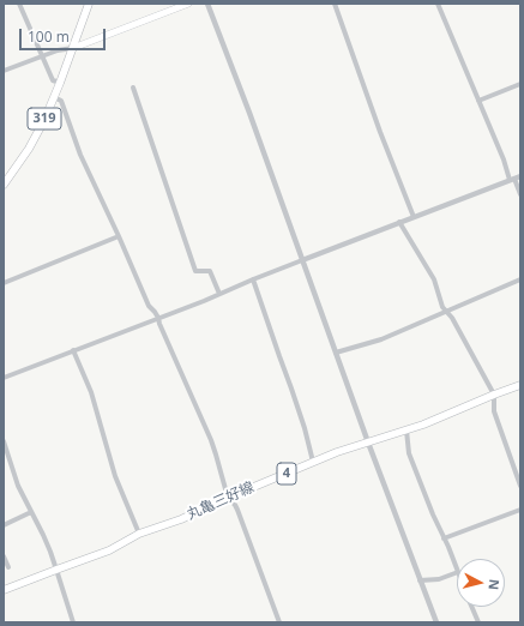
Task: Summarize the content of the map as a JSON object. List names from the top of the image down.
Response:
{
  "streets": {
    "main road": ["319", "4", "丸亀三好線"]
  },
  "scale_bar": "100 m",
  "north": "right"
}
